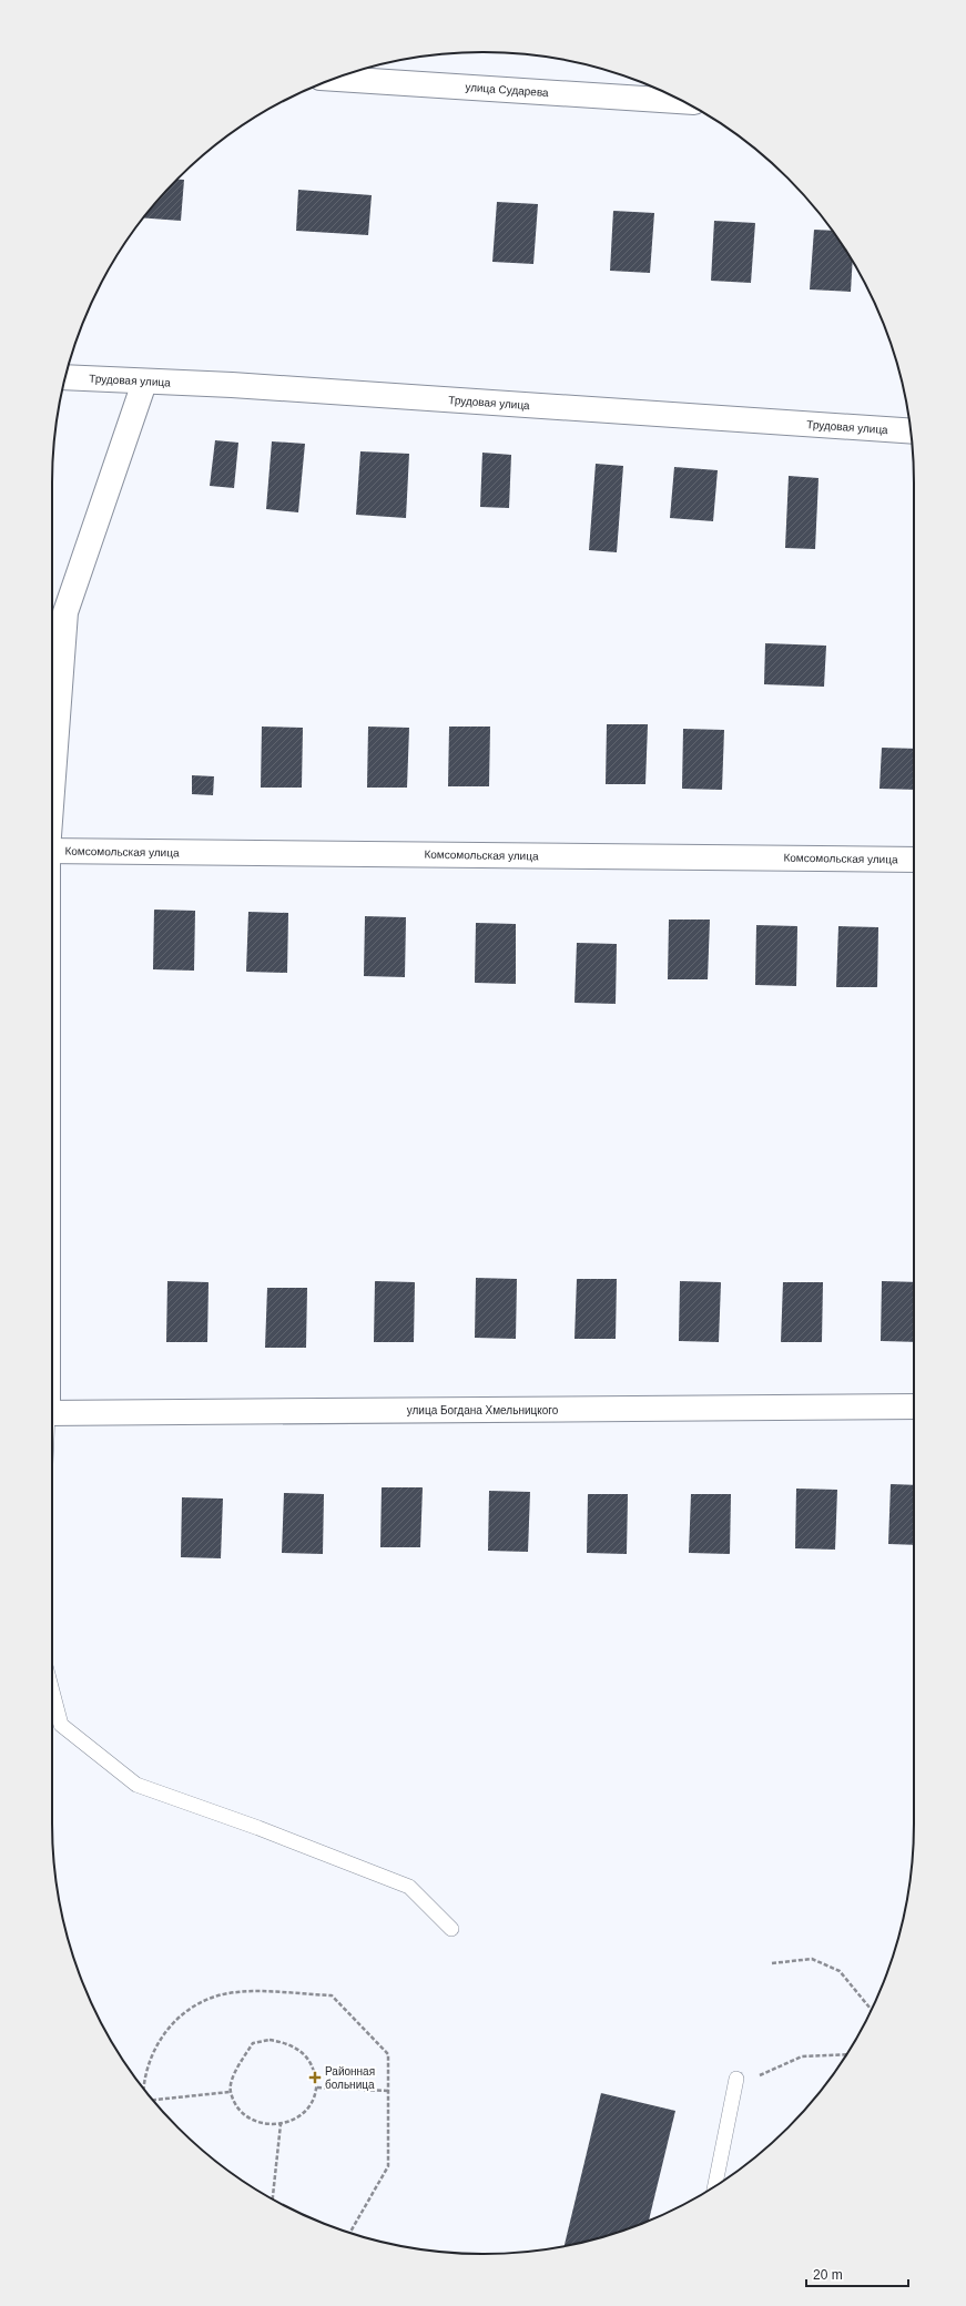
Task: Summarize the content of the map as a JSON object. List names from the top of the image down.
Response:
{
  "streets": {
    "street": [
      "улица Сударева",
      "Трудовая улица",
      "Комсомольская улица",
      "улица Богдана Хмельницкого"
    ]
  },
  "places": {
    "health": ["Районная больница"]
  },
  "scale_bar": "20 m"
}
